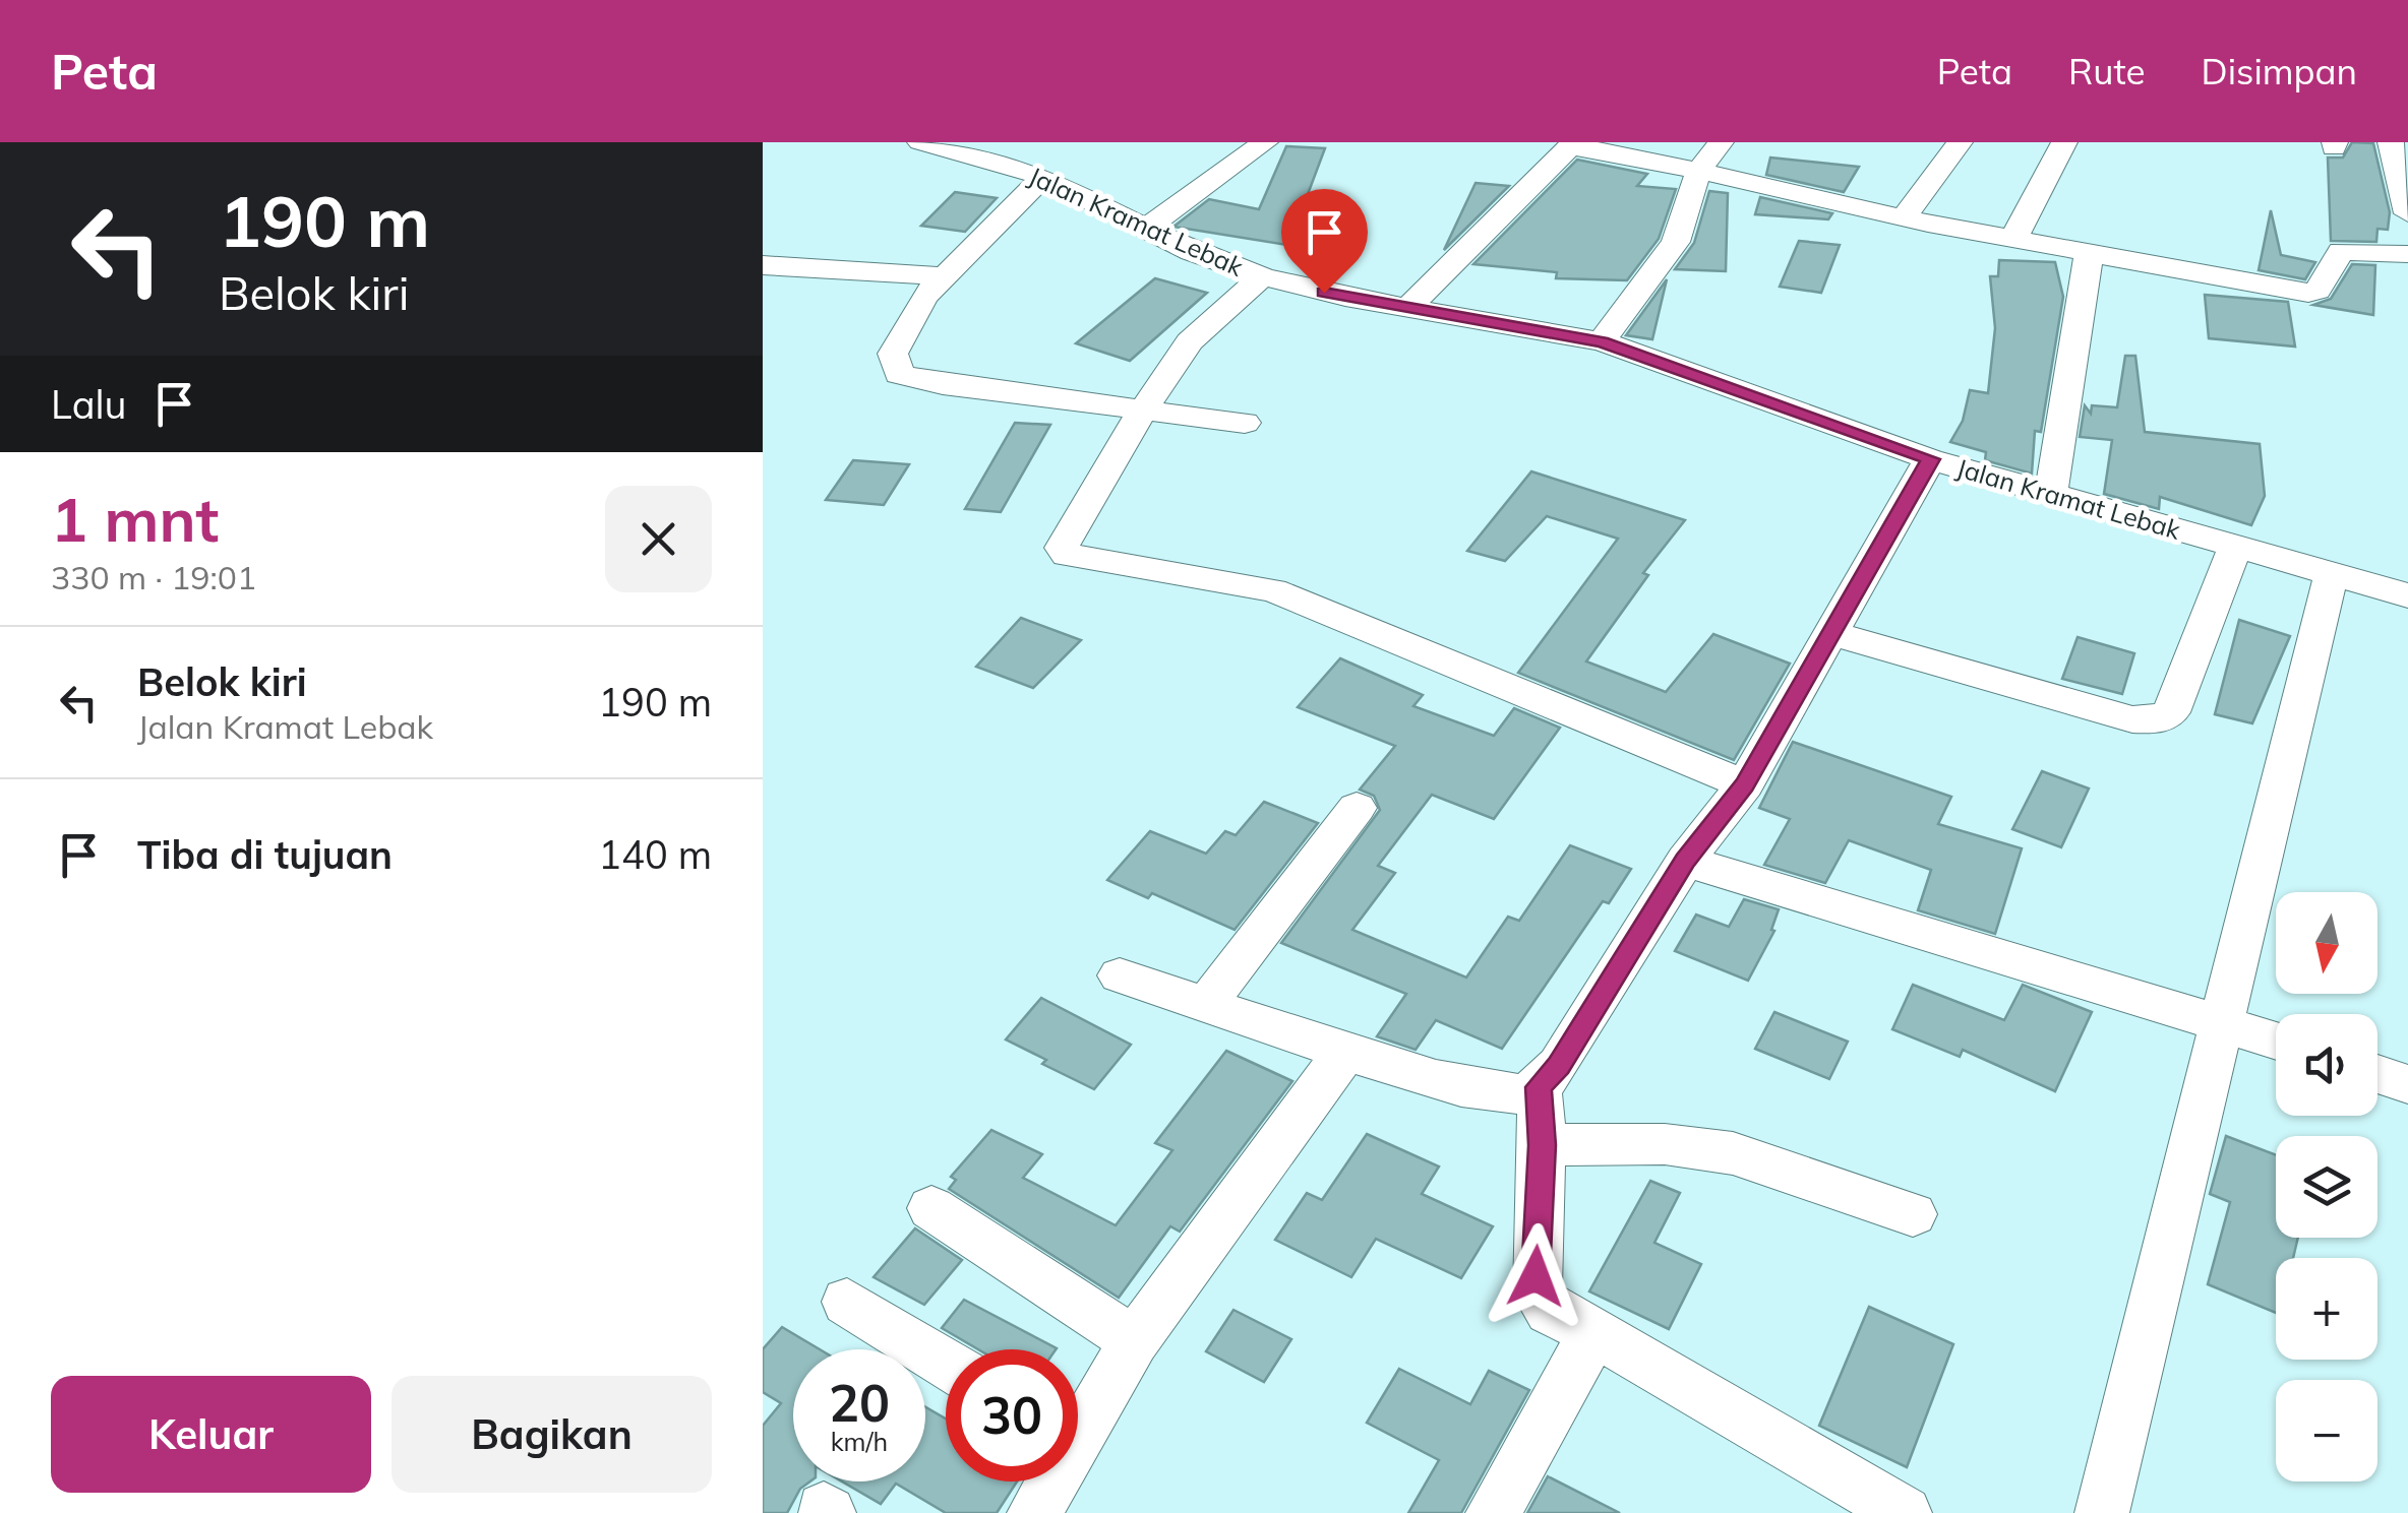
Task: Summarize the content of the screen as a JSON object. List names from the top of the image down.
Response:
{
  "streets": {
    "street": ["Jalan Kramat Lebak"]
  },
  "north": "bottom",
  "page": {
    "header": "Peta",
    "nav": ["Peta", "Rute", "Disimpan"],
    "turn": ["190 m", "Belok kiri"],
    "then": "Lalu",
    "heading": ["1 mnt", "330 m · 19:01"],
    "list": [
      {
        "name": "Belok kiri",
        "note": "Jalan Kramat Lebak",
        "value": "190 m"
      },
      {
        "name": "Tiba di tujuan",
        "value": "140 m"
      }
    ],
    "map_buttons": ["+", "−"],
    "speed": "20 km/h",
    "limit": "30",
    "buttons": ["Keluar", "Bagikan"]
  }
}
